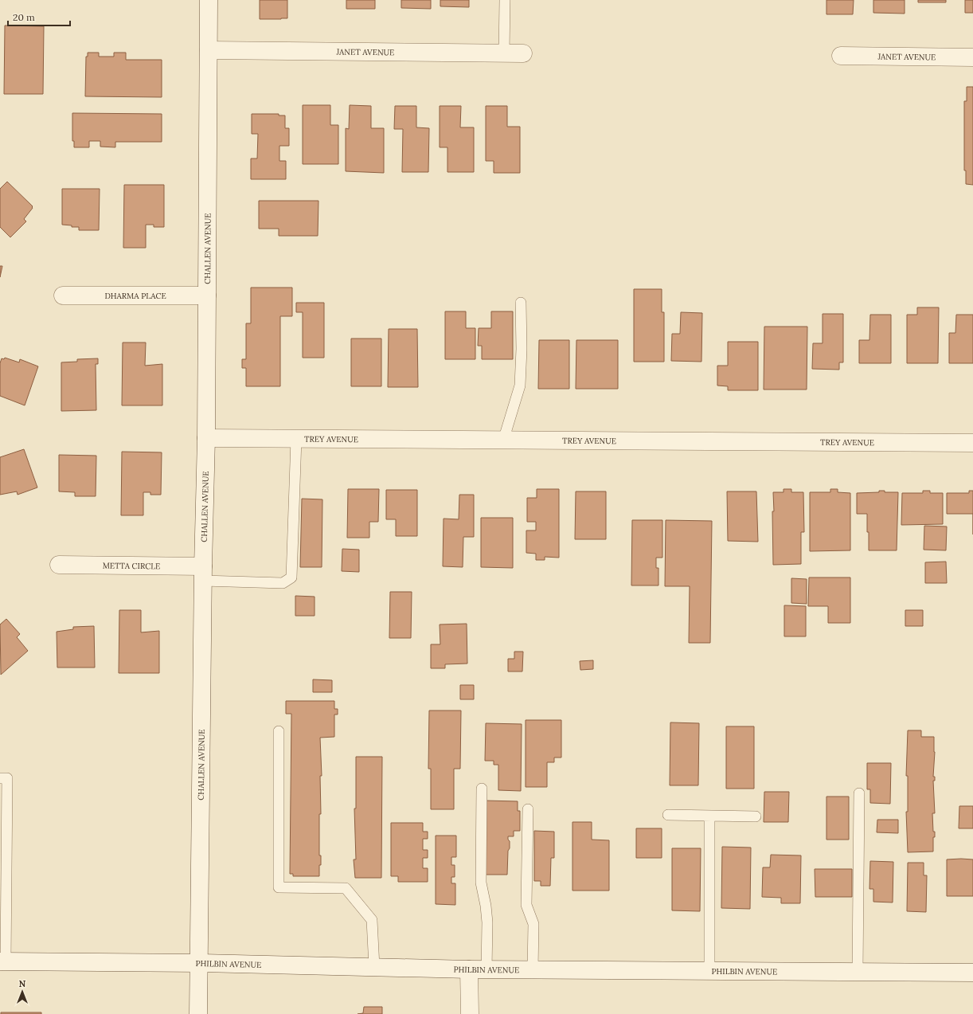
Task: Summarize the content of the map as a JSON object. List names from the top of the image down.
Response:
{
  "streets": {
    "street": [
      "JANET AVENUE",
      "CHALLEN AVENUE",
      "DHARMA PLACE",
      "TREY AVENUE",
      "METTA CIRCLE",
      "PHILBIN AVENUE"
    ]
  },
  "crossings": [
    ["JANET AVENUE", "CHALLEN AVENUE"],
    ["CHALLEN AVENUE", "DHARMA PLACE"],
    ["CHALLEN AVENUE", "TREY AVENUE"],
    ["CHALLEN AVENUE", "METTA CIRCLE"],
    ["CHALLEN AVENUE", "PHILBIN AVENUE"]
  ],
  "scale_bar": "20 m",
  "north": "top"
}
